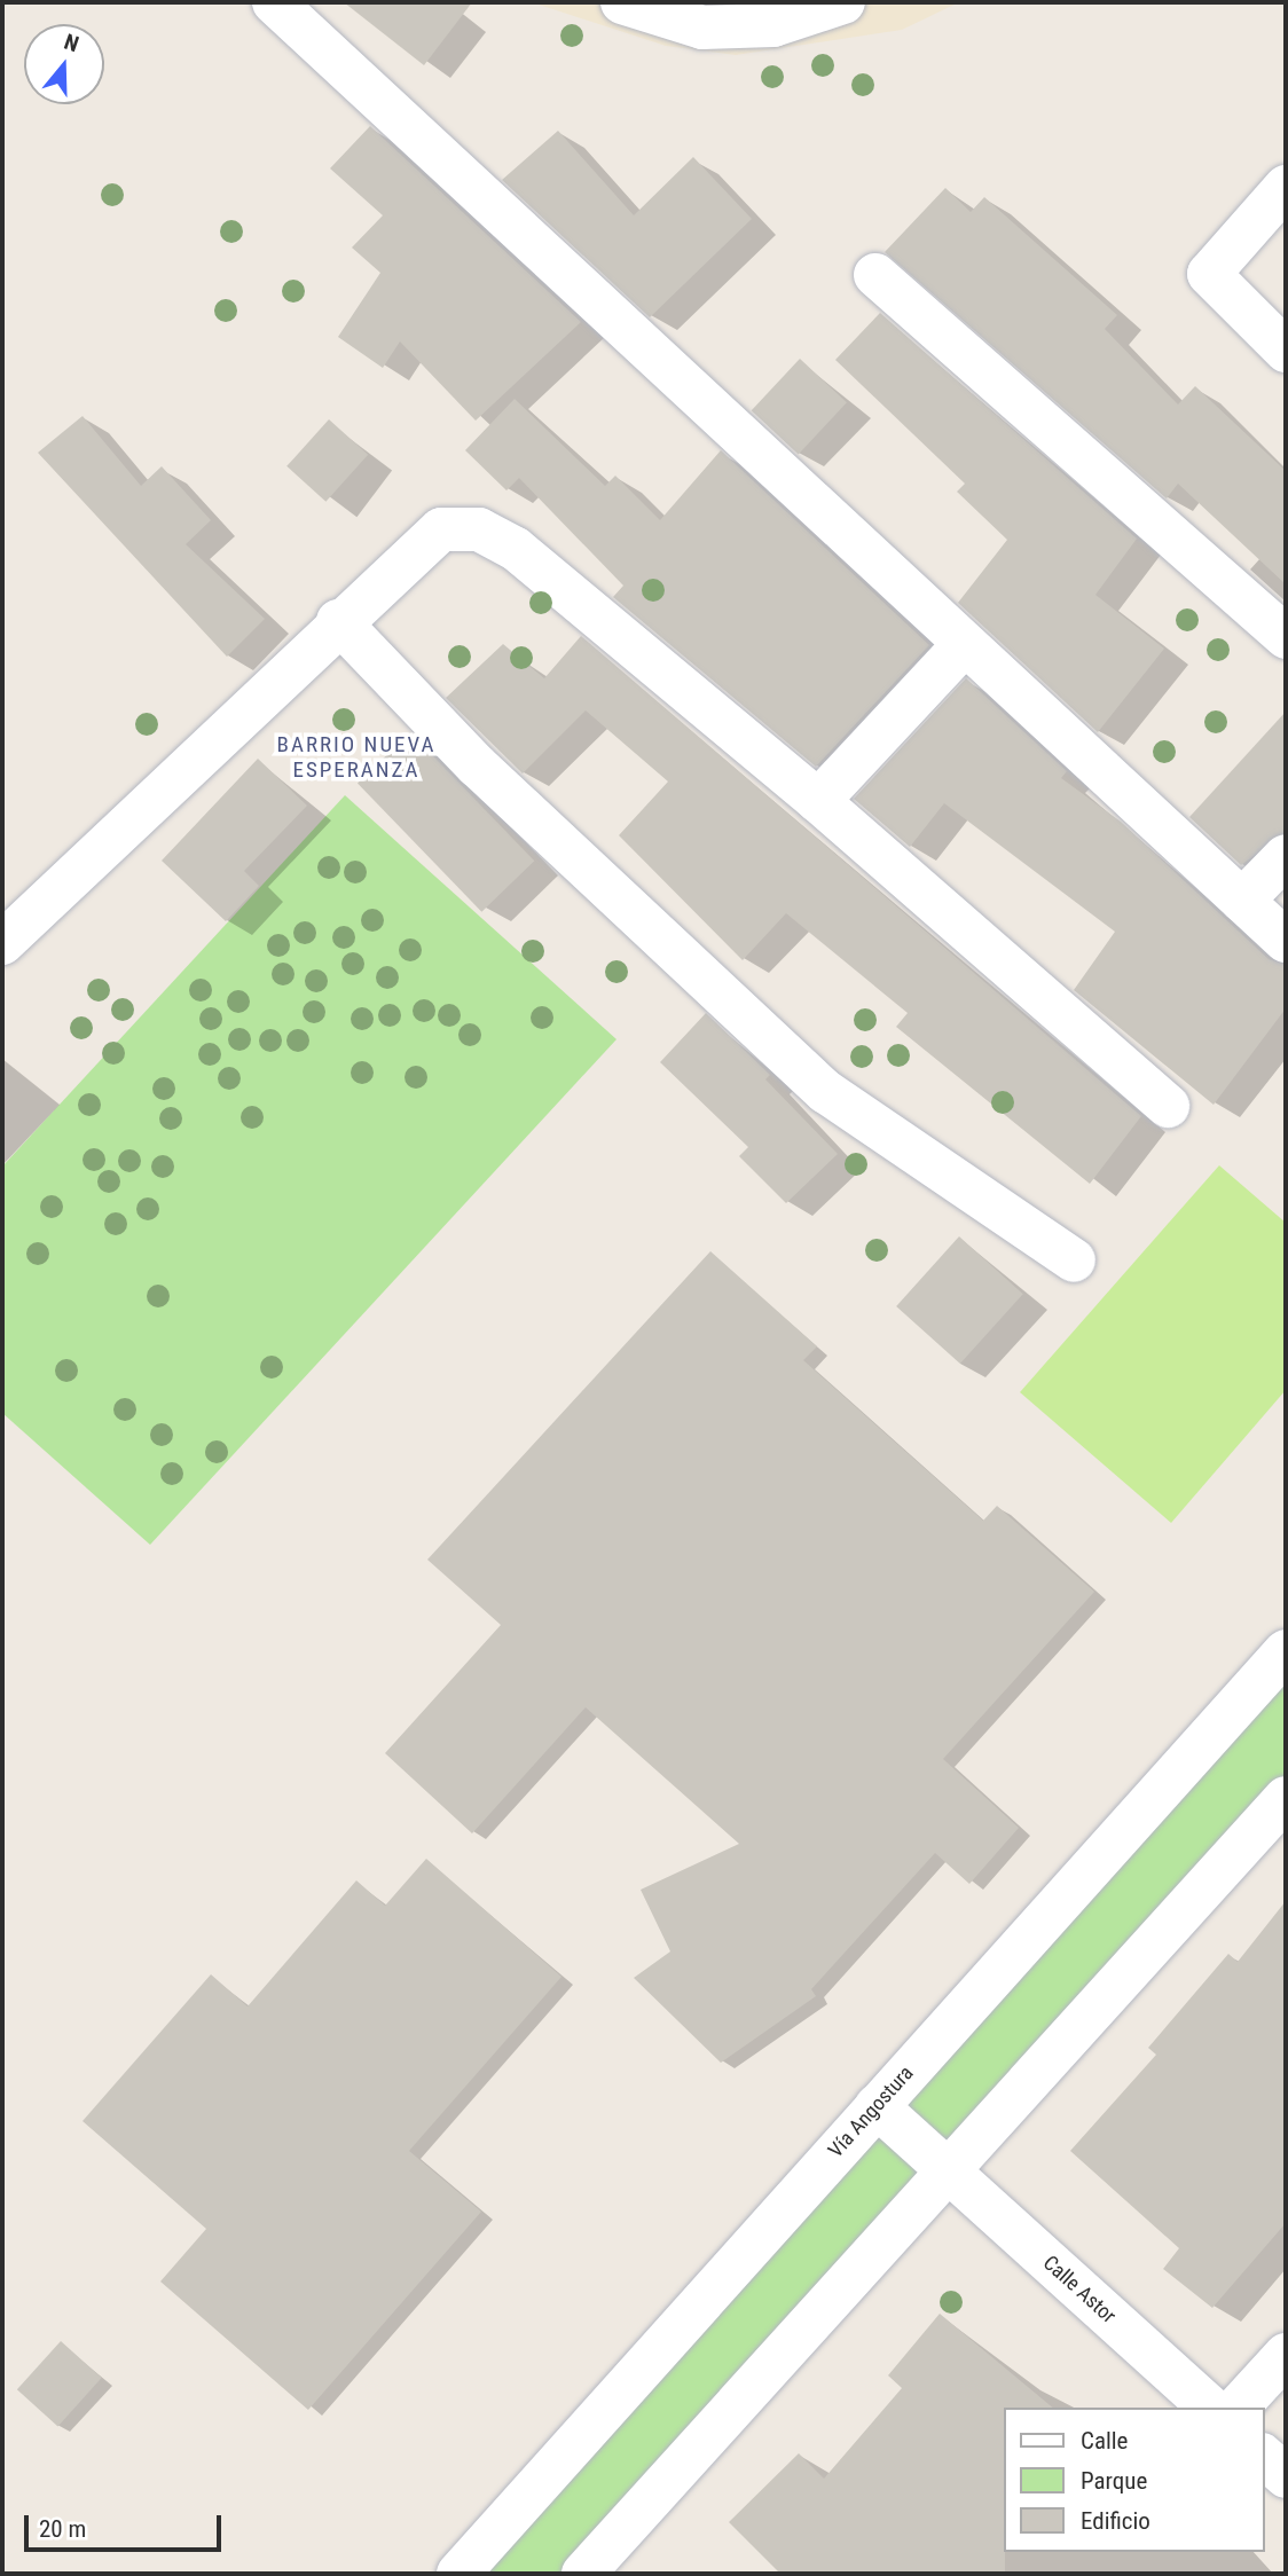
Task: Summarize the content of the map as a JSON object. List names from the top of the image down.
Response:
{
  "streets": {
    "street": ["Vía Angostura", "Calle Astor"]
  },
  "crossings": [
    ["Vía Angostura", "Calle Astor"]
  ],
  "districts": ["BARRIO NUEVA ESPERANZA"],
  "legend": ["Calle", "Parque", "Edificio"],
  "scale_bar": "20 m",
  "north": "top"
}
